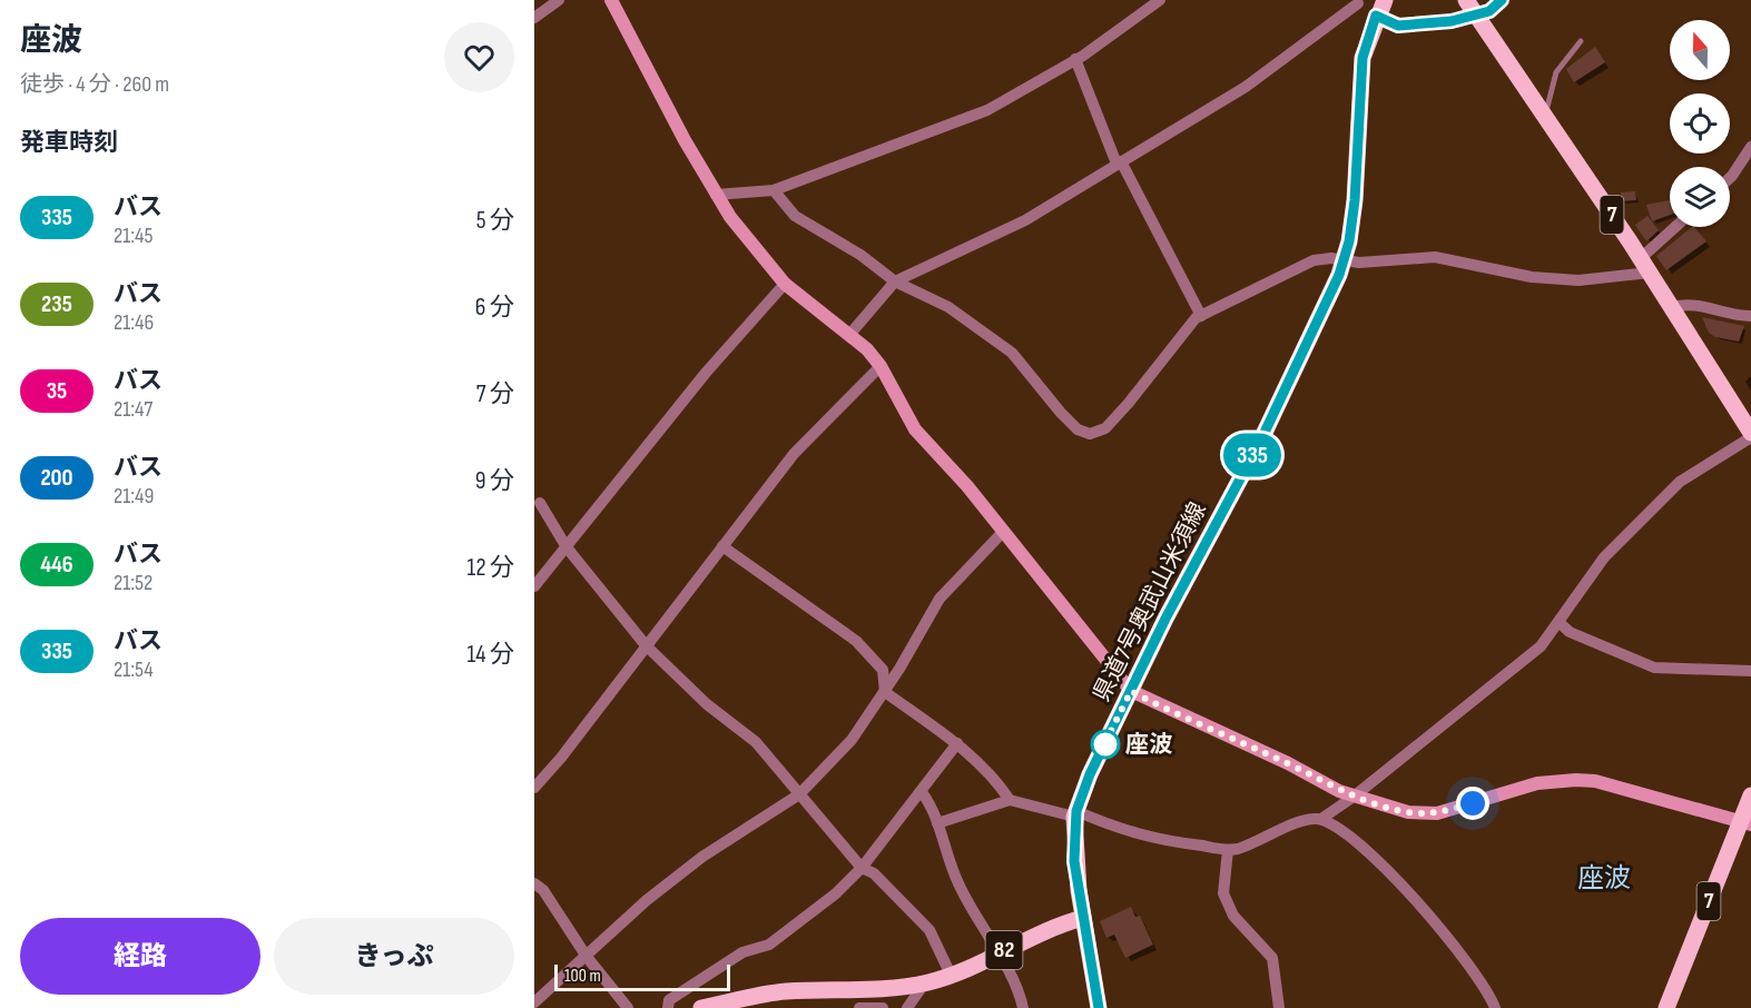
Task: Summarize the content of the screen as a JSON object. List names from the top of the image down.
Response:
{
  "streets": {
    "main road": ["7", "県道7号奥武山米須線", "82"]
  },
  "crossings": [
    ["県道7号奥武山米須線", "82"]
  ],
  "districts": ["座波"],
  "places": ["座波"],
  "lines": ["bus line 335"],
  "scale_bar": "100 m",
  "north": "top",
  "page": {
    "heading": [
      ["座波", "徒歩 · 4 分 · 260 m"],
      "発車時刻"
    ],
    "on_map": "335",
    "list": [
      {
        "mark": "335",
        "name": "バス",
        "note": "21:45",
        "value": "5 分"
      },
      {
        "mark": "235",
        "name": "バス",
        "note": "21:46",
        "value": "6 分"
      },
      {
        "mark": "35",
        "name": "バス",
        "note": "21:47",
        "value": "7 分"
      },
      {
        "mark": "200",
        "name": "バス",
        "note": "21:49",
        "value": "9 分"
      },
      {
        "mark": "446",
        "name": "バス",
        "note": "21:52",
        "value": "12 分"
      },
      {
        "mark": "335",
        "name": "バス",
        "note": "21:54",
        "value": "14 分"
      }
    ],
    "buttons": ["経路", "きっぷ"],
    "scale": "100 m"
  }
}
